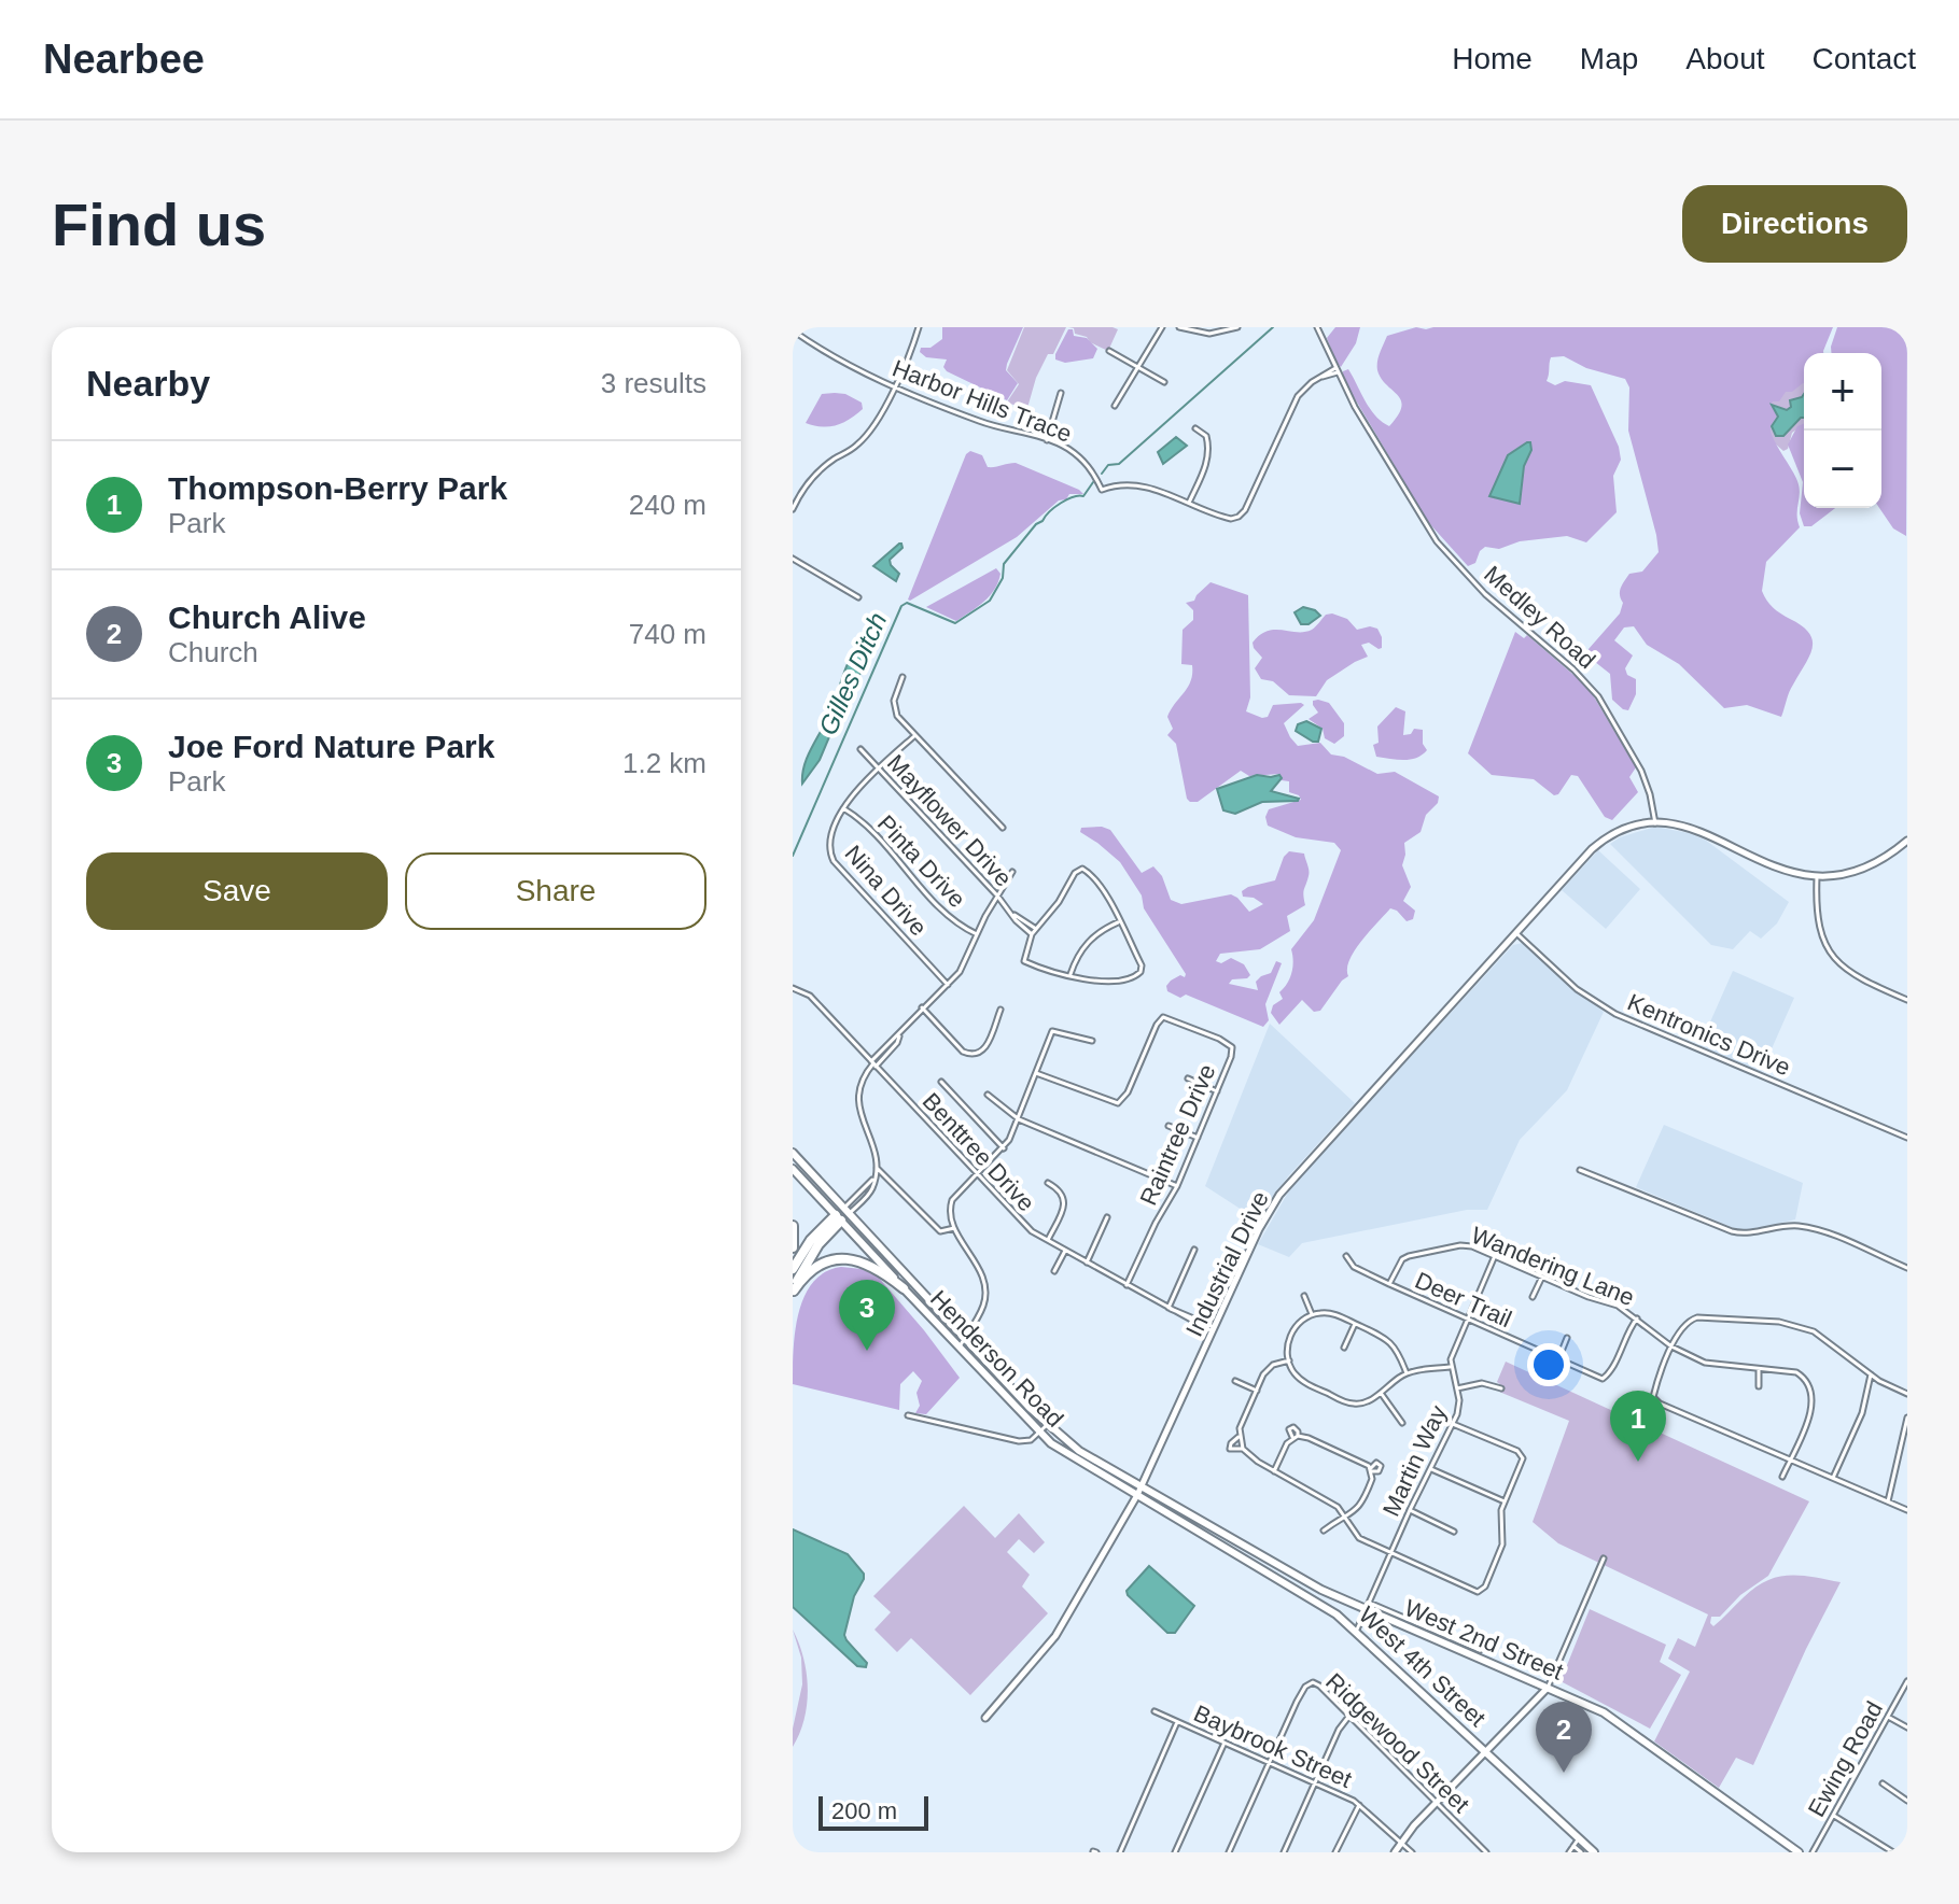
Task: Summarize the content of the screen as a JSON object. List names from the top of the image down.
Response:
{
  "streets": {
    "main road": ["Henderson Road", "West 2nd Street", "West 4th Street"],
    "street": [
      "Harbor Hills Trace",
      "Medley Road",
      "Mayflower Drive",
      "Pinta Drive",
      "Nina Drive",
      "Kentronics Drive",
      "Raintree Drive",
      "Benttree Drive",
      "Industrial Drive",
      "Wandering Lane",
      "Deer Trail",
      "Martin Way",
      "Ridgewood Street",
      "Baybrook Street",
      "Ewing Road"
    ]
  },
  "crossings": [
    ["Medley Road", "Industrial Drive"],
    ["Mayflower Drive", "Nina Drive"],
    ["Pinta Drive", "Nina Drive"],
    ["Kentronics Drive", "Industrial Drive"],
    ["Raintree Drive", "Benttree Drive"],
    ["Benttree Drive", "Industrial Drive"],
    ["Industrial Drive", "Henderson Road"],
    ["Wandering Lane", "Deer Trail"],
    ["Henderson Road", "West 2nd Street"],
    ["Henderson Road", "West 4th Street"],
    ["Martin Way", "West 2nd Street"],
    ["Martin Way", "West 4th Street"],
    ["Ridgewood Street", "Baybrook Street"]
  ],
  "water": ["Gilles Ditch"],
  "scale_bar": "200 m",
  "page": {
    "header": "Nearbee",
    "nav": [
      "Home",
      "Map",
      "About",
      "Contact"
    ],
    "buttons": [
      "Directions",
      ["Save", "Share"]
    ],
    "title": "Find us",
    "heading": ["Nearby", "3 results"],
    "map_buttons": ["+", "−"],
    "list": [
      {
        "mark": "1",
        "name": "Thompson-Berry Park",
        "note": "Park",
        "value": "240 m"
      },
      {
        "mark": "2",
        "name": "Church Alive",
        "note": "Church",
        "value": "740 m"
      },
      {
        "mark": "3",
        "name": "Joe Ford Nature Park",
        "note": "Park",
        "value": "1.2 km"
      }
    ],
    "pins": ["3", "1", "2"],
    "scale": "200 m"
  }
}
